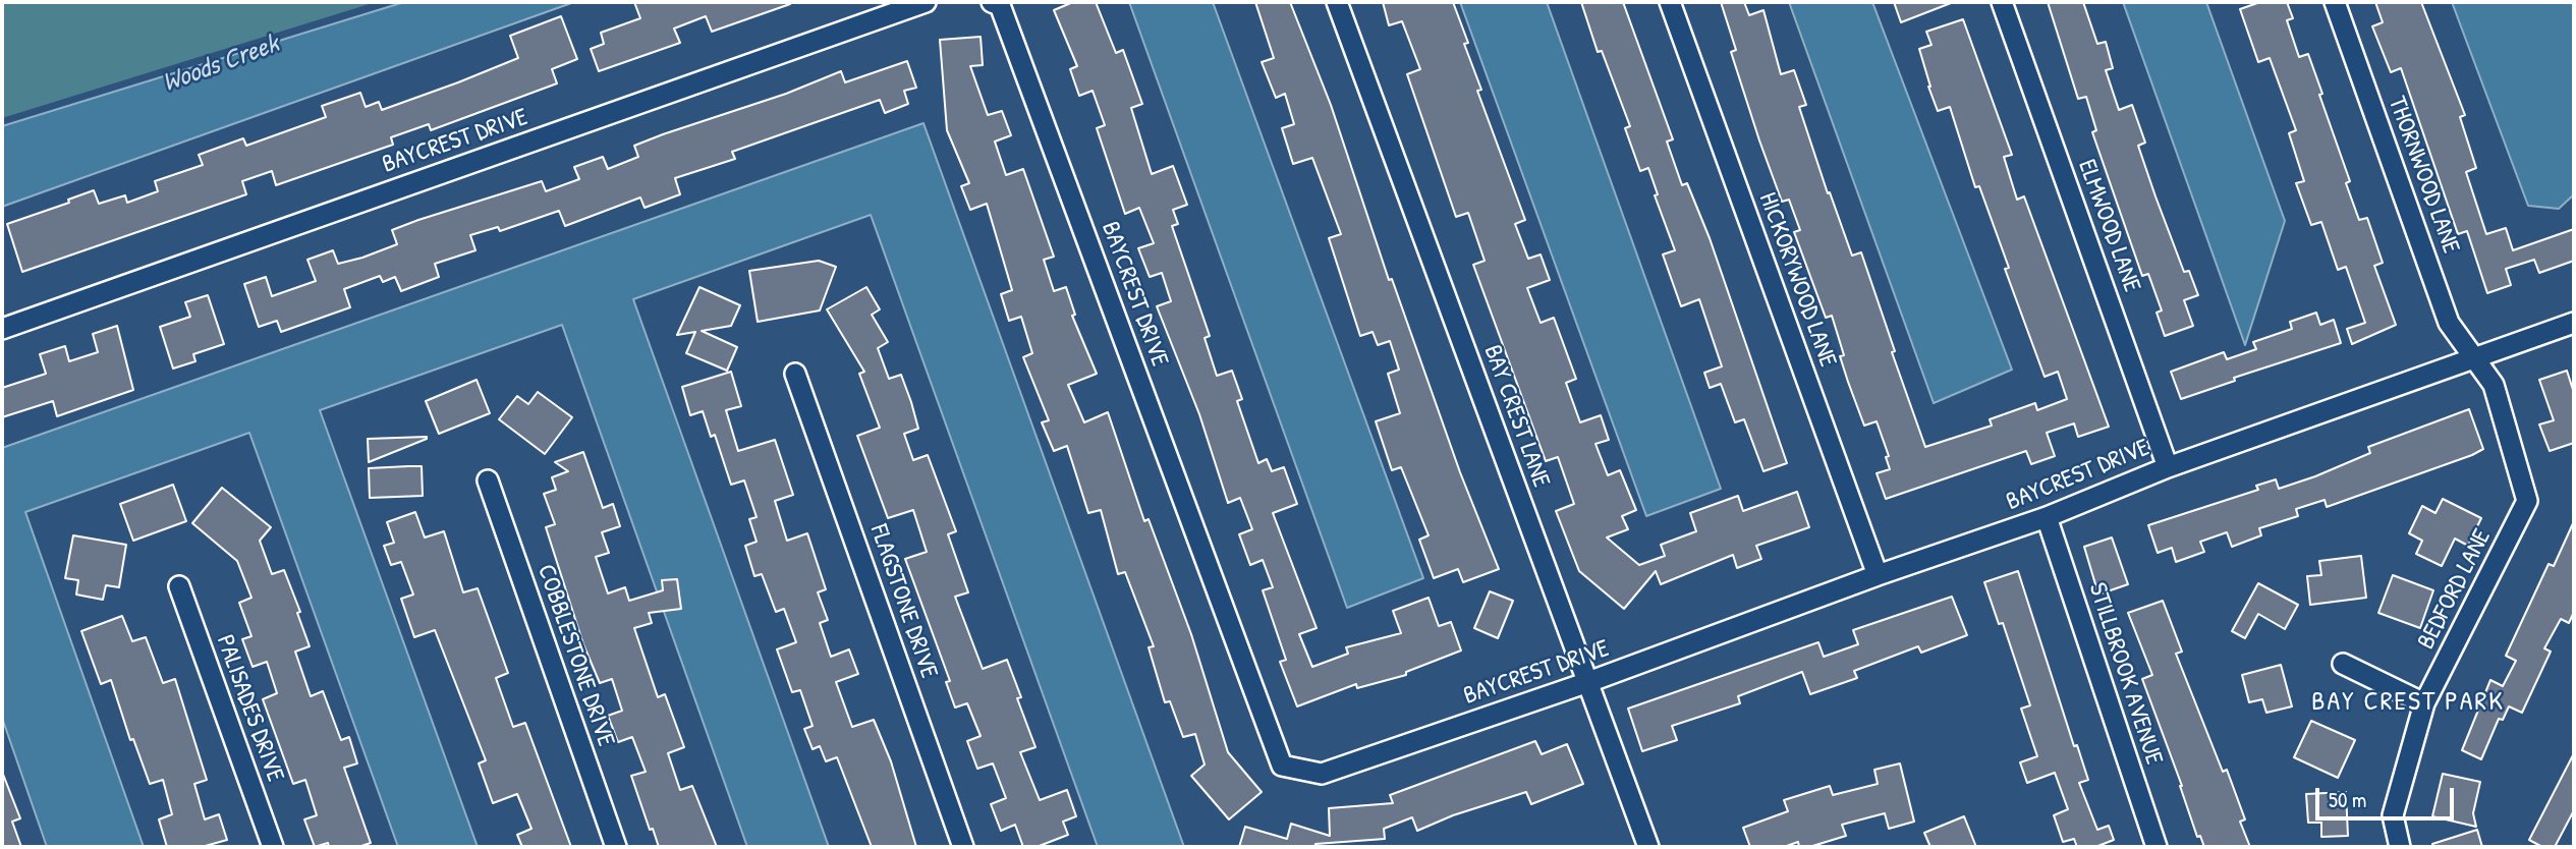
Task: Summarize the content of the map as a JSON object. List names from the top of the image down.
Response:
{
  "streets": {
    "street": [
      "BAYCREST DRIVE",
      "THORNWOOD LANE",
      "ELMWOOD LANE",
      "HICKORYWOOD LANE",
      "BAY CREST LANE",
      "BEDFORD LANE",
      "FLAGSTONE DRIVE",
      "COBBLESTONE DRIVE",
      "STILLBROOK AVENUE",
      "PALISADES DRIVE"
    ]
  },
  "crossings": [
    ["BAYCREST DRIVE", "THORNWOOD LANE"],
    ["BAYCREST DRIVE", "ELMWOOD LANE"],
    ["BAYCREST DRIVE", "HICKORYWOOD LANE"],
    ["BAYCREST DRIVE", "BAY CREST LANE"],
    ["BAYCREST DRIVE", "BEDFORD LANE"],
    ["BAYCREST DRIVE", "STILLBROOK AVENUE"],
    ["THORNWOOD LANE", "BEDFORD LANE"]
  ],
  "districts": ["BAY CREST PARK"],
  "water": ["Woods Creek"],
  "scale_bar": "50 m"
}
